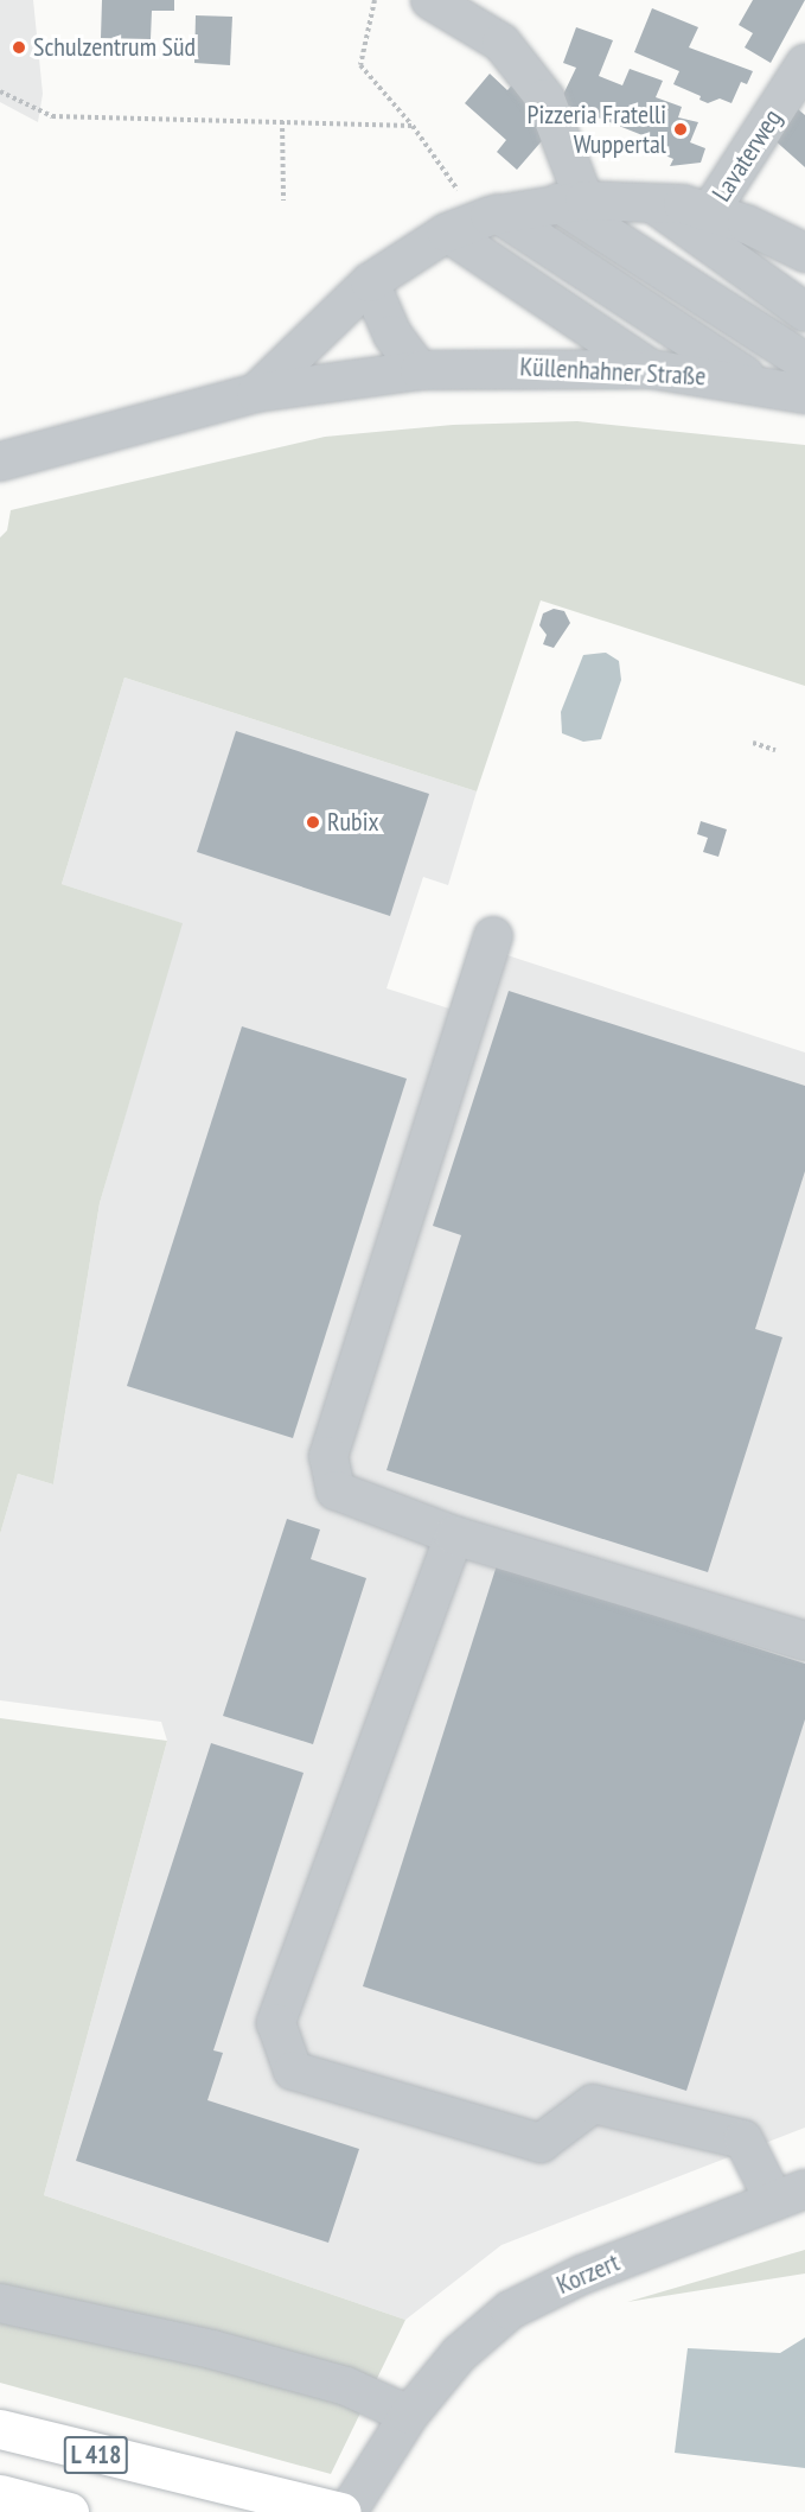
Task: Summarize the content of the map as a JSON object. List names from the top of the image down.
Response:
{
  "streets": {
    "highway": ["L 418"],
    "street": ["Lavaterweg", "Küllenhahner Straße", "Korzert"]
  },
  "crossings": [
    ["Lavaterweg", "Küllenhahner Straße"],
    ["Korzert", "L 418"]
  ],
  "places": ["Schulzentrum Süd", "Pizzeria Fratelli Wuppertal", "Rubix"]
}
